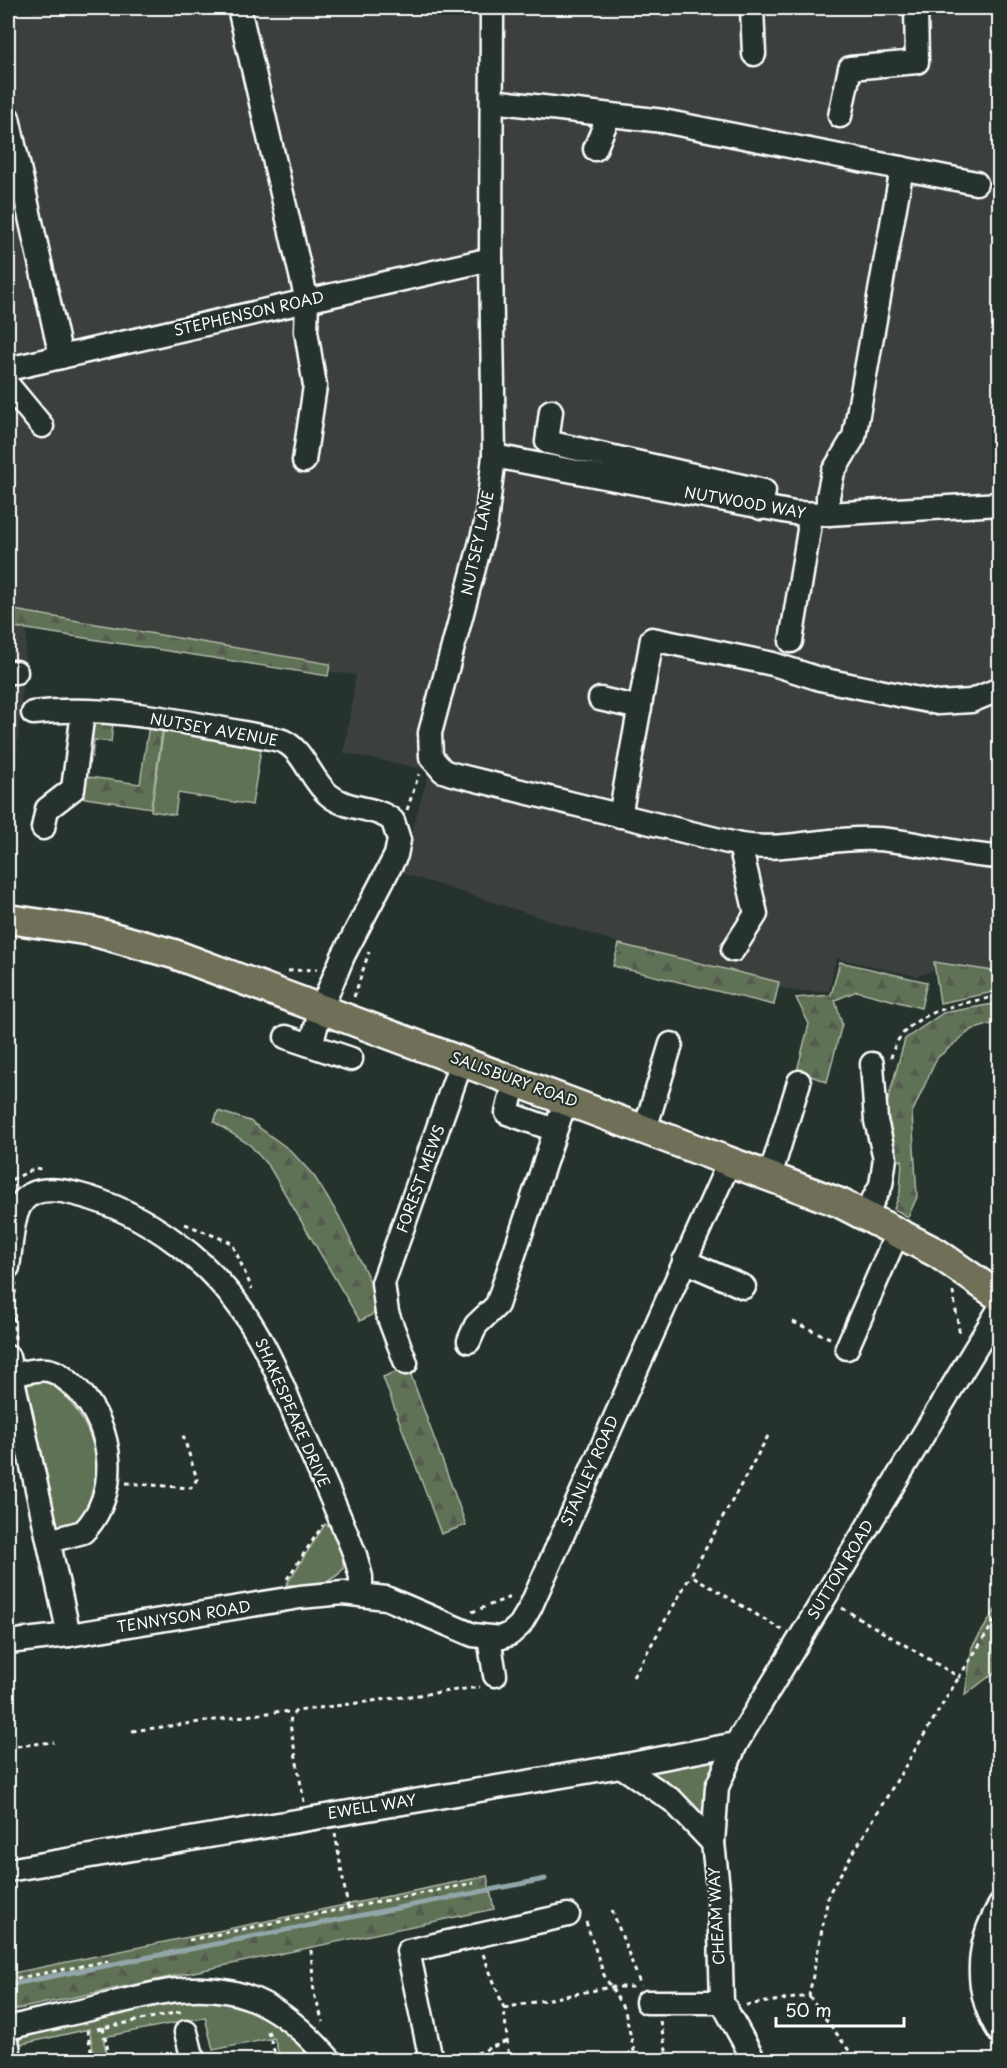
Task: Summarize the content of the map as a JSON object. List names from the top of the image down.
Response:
{
  "streets": {
    "main road": ["SALISBURY ROAD"],
    "street": [
      "STEPHENSON ROAD",
      "NUTWOOD WAY",
      "NUTSEY LANE",
      "NUTSEY AVENUE",
      "FOREST MEWS",
      "SHAKESPEARE DRIVE",
      "STANLEY ROAD",
      "SUTTON ROAD",
      "TENNYSON ROAD",
      "EWELL WAY",
      "CHEAM WAY"
    ]
  },
  "crossings": [
    ["STEPHENSON ROAD", "NUTSEY LANE"],
    ["NUTWOOD WAY", "NUTSEY LANE"],
    ["SALISBURY ROAD", "FOREST MEWS"],
    ["SALISBURY ROAD", "STANLEY ROAD"],
    ["SHAKESPEARE DRIVE", "TENNYSON ROAD"],
    ["SUTTON ROAD", "EWELL WAY"],
    ["SUTTON ROAD", "CHEAM WAY"]
  ],
  "scale_bar": "50 m"
}
